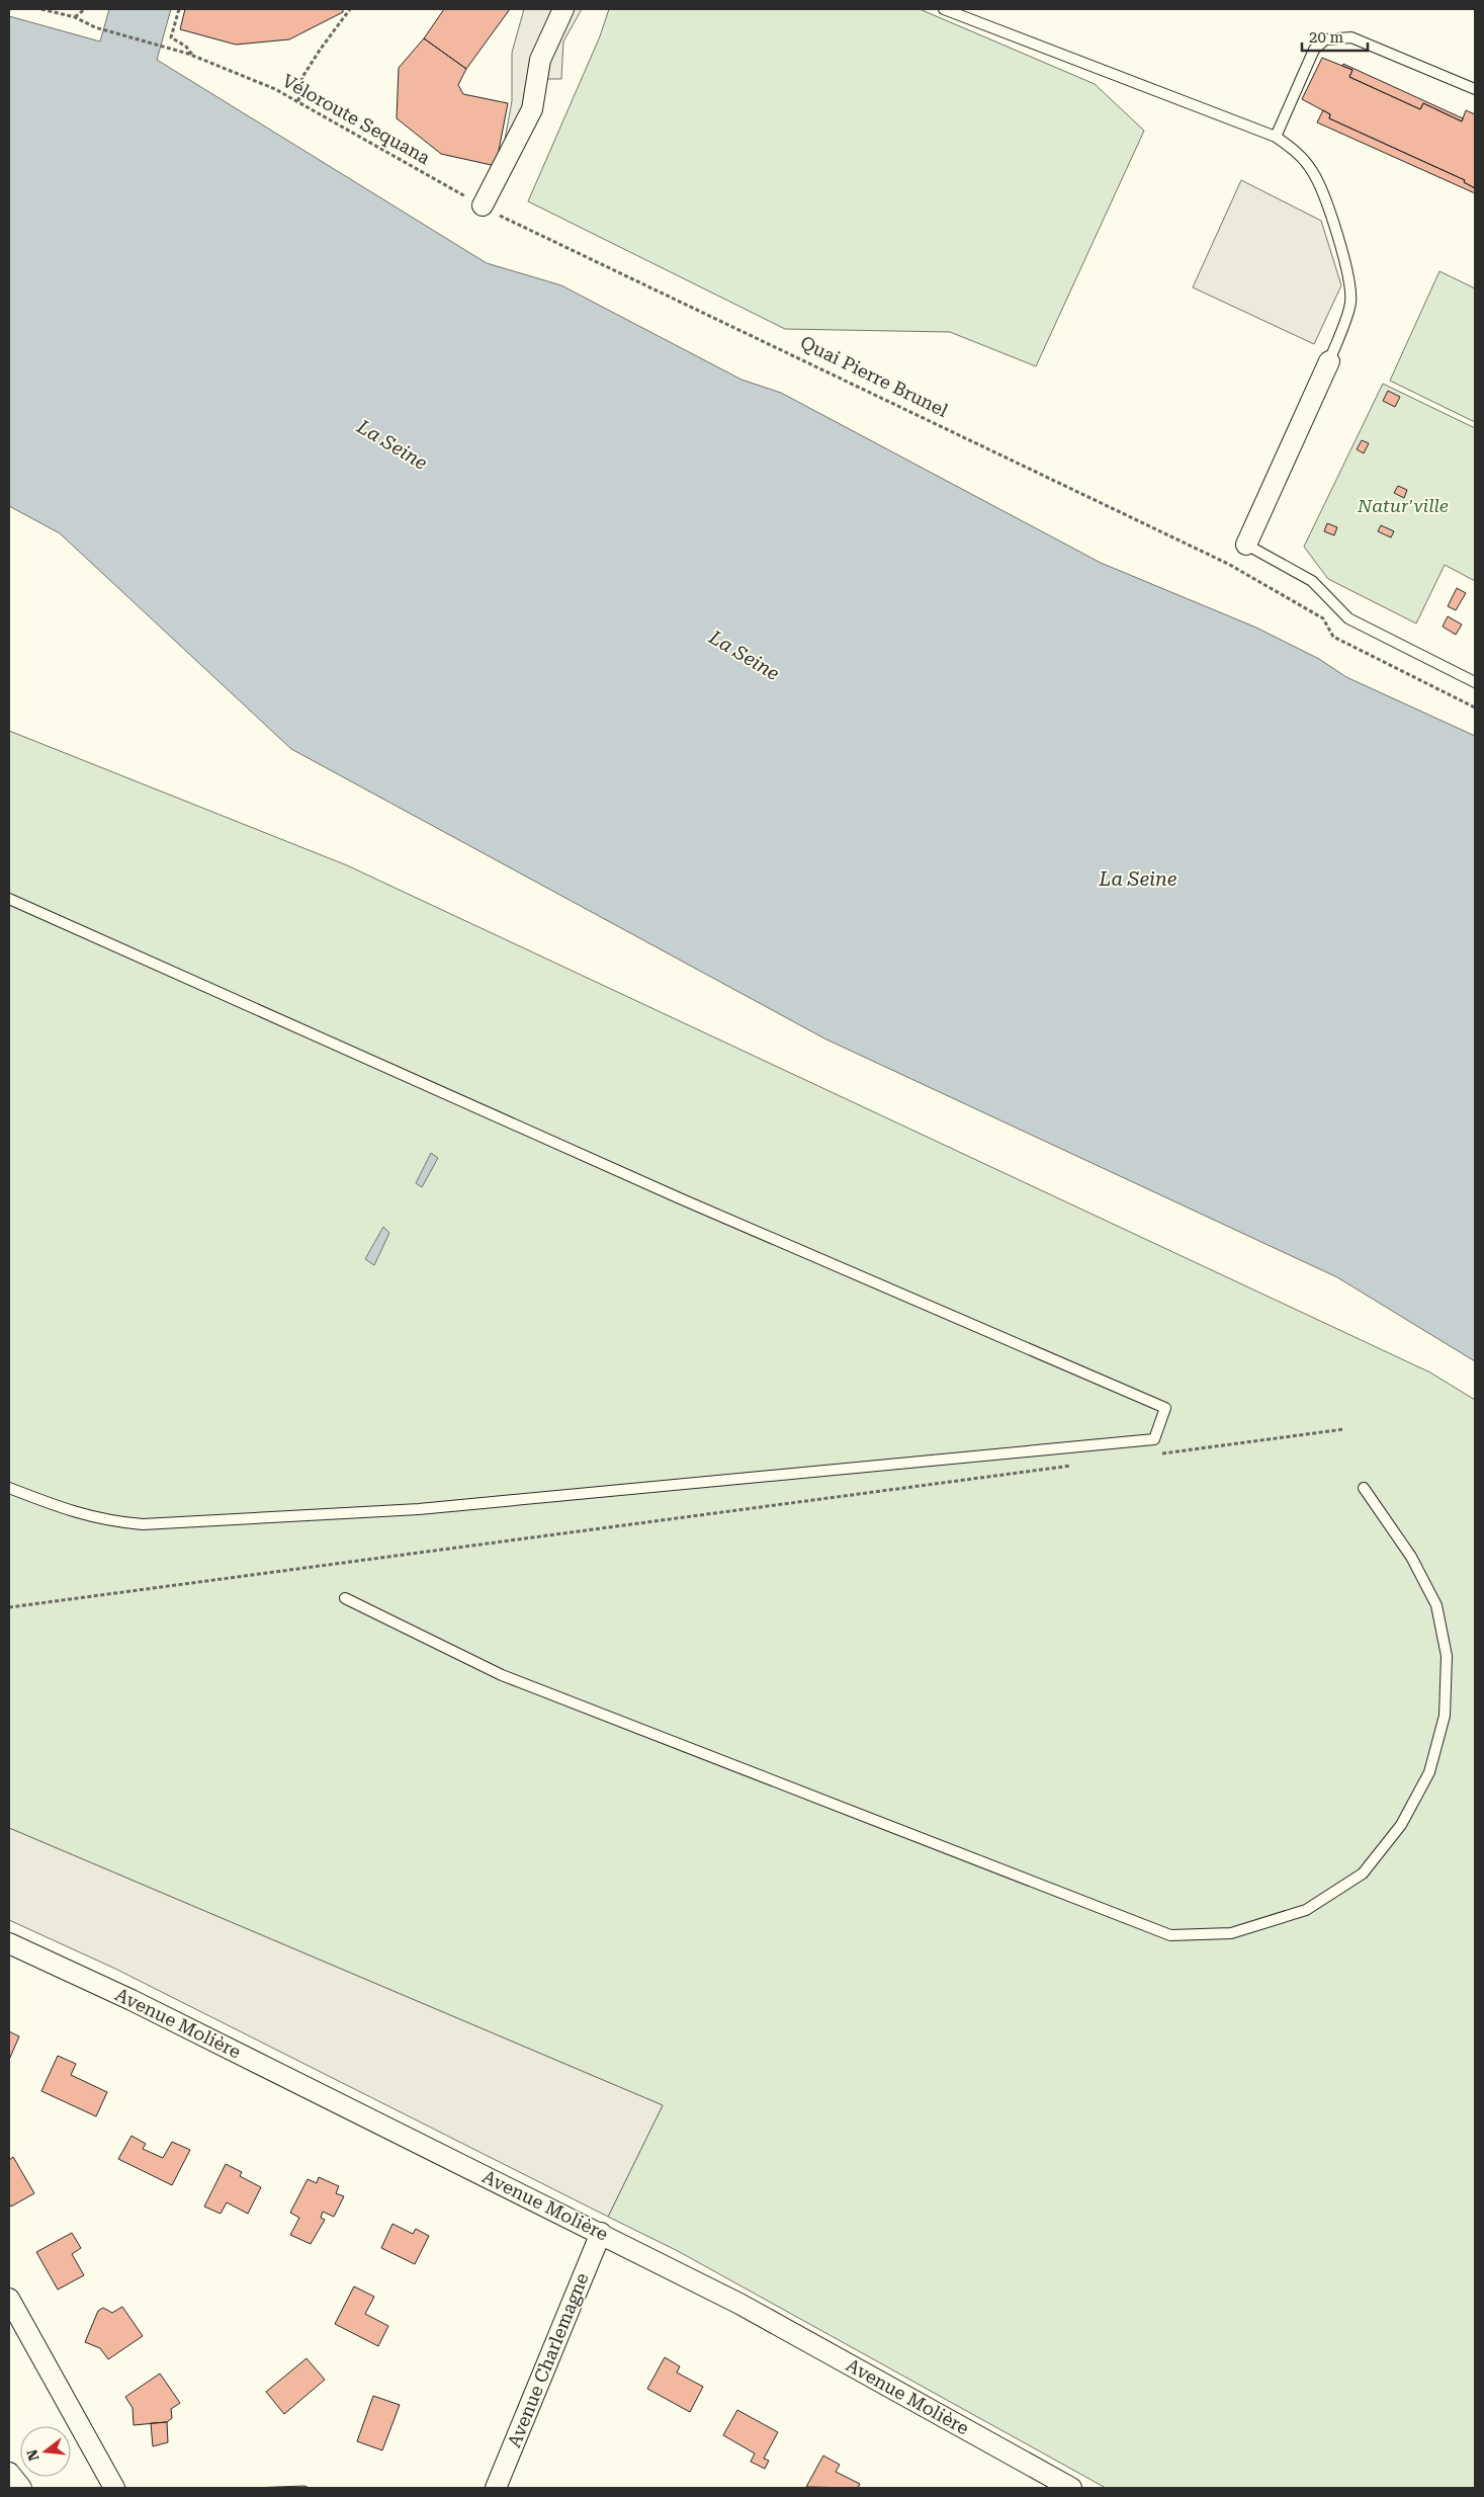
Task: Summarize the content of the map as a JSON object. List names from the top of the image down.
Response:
{
  "streets": {
    "street": ["Avenue Molière", "Avenue Charlemagne"],
    "path": ["Véloroute Sequana", "Quai Pierre Brunel"]
  },
  "crossings": [
    ["Véloroute Sequana", "Quai Pierre Brunel"],
    ["Avenue Molière", "Avenue Charlemagne"]
  ],
  "water": ["La Seine"],
  "parks": ["Natur'ville"],
  "scale_bar": "20 m",
  "north": "left"
}
